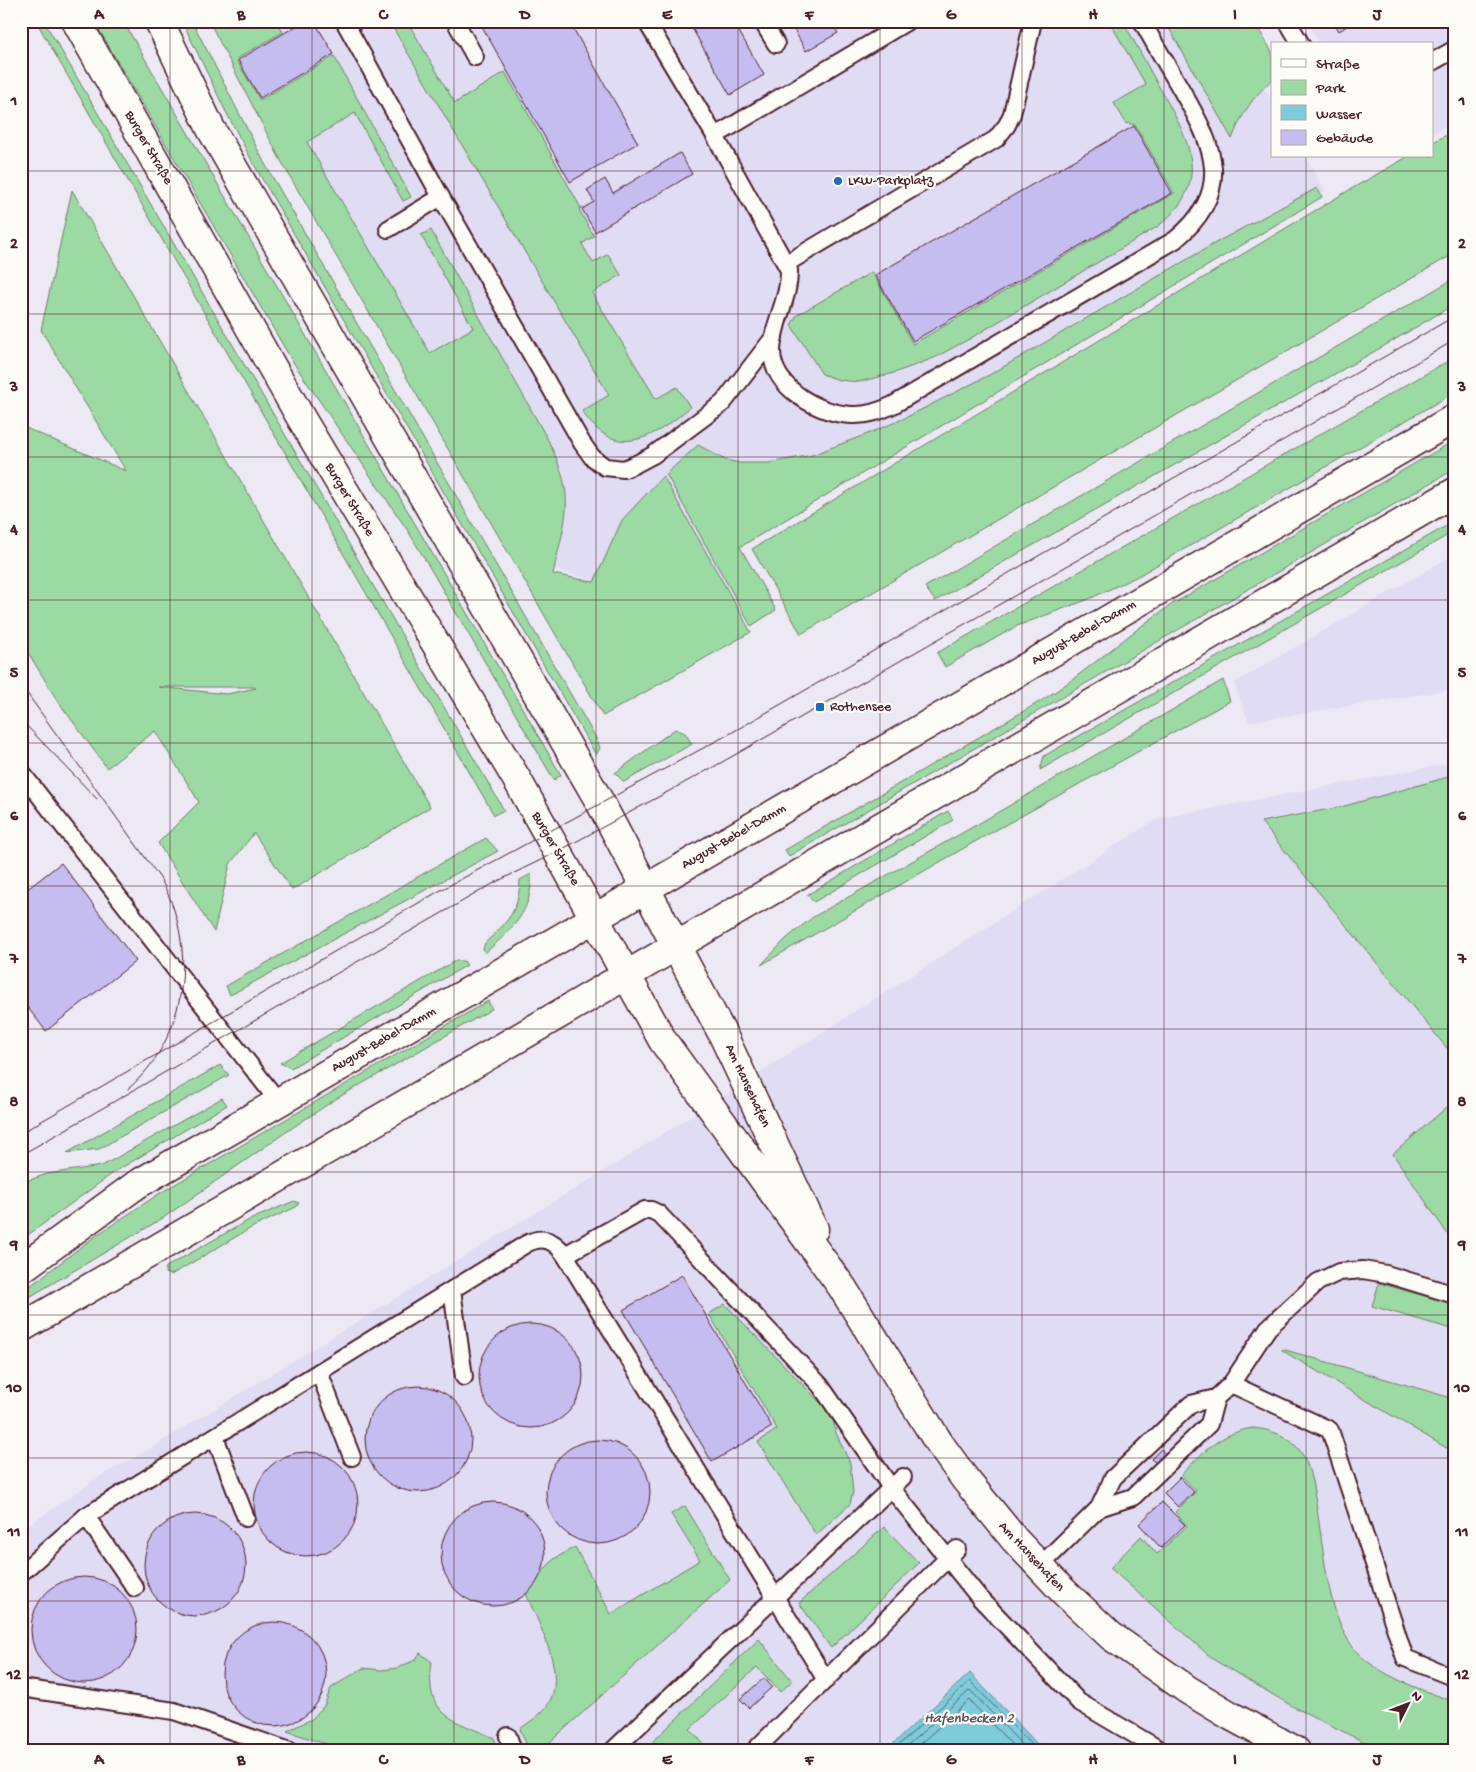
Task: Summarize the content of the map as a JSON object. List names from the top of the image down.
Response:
{
  "streets": {
    "street": ["Burger Straße", "August-Bebel-Damm", "Am Hansehafen"]
  },
  "crossings": [
    ["Burger Straße", "August-Bebel-Damm"],
    ["Burger Straße", "Am Hansehafen"],
    ["August-Bebel-Damm", "Am Hansehafen"]
  ],
  "water": ["Hafenbecken 2"],
  "places": {
    "other": ["LKW-Parkplatz"],
    "transit": ["Rothensee"]
  },
  "legend": [
    "Straße",
    "Park",
    "Wasser",
    "Gebäude"
  ],
  "north": "top right",
  "grid": {
    "columns": [
      "A",
      "B",
      "C",
      "D",
      "E",
      "F",
      "G",
      "H",
      "I",
      "J"
    ],
    "rows": [
      "1",
      "2",
      "3",
      "4",
      "5",
      "6",
      "7",
      "8",
      "9",
      "10",
      "11",
      "12"
    ]
  }
}
